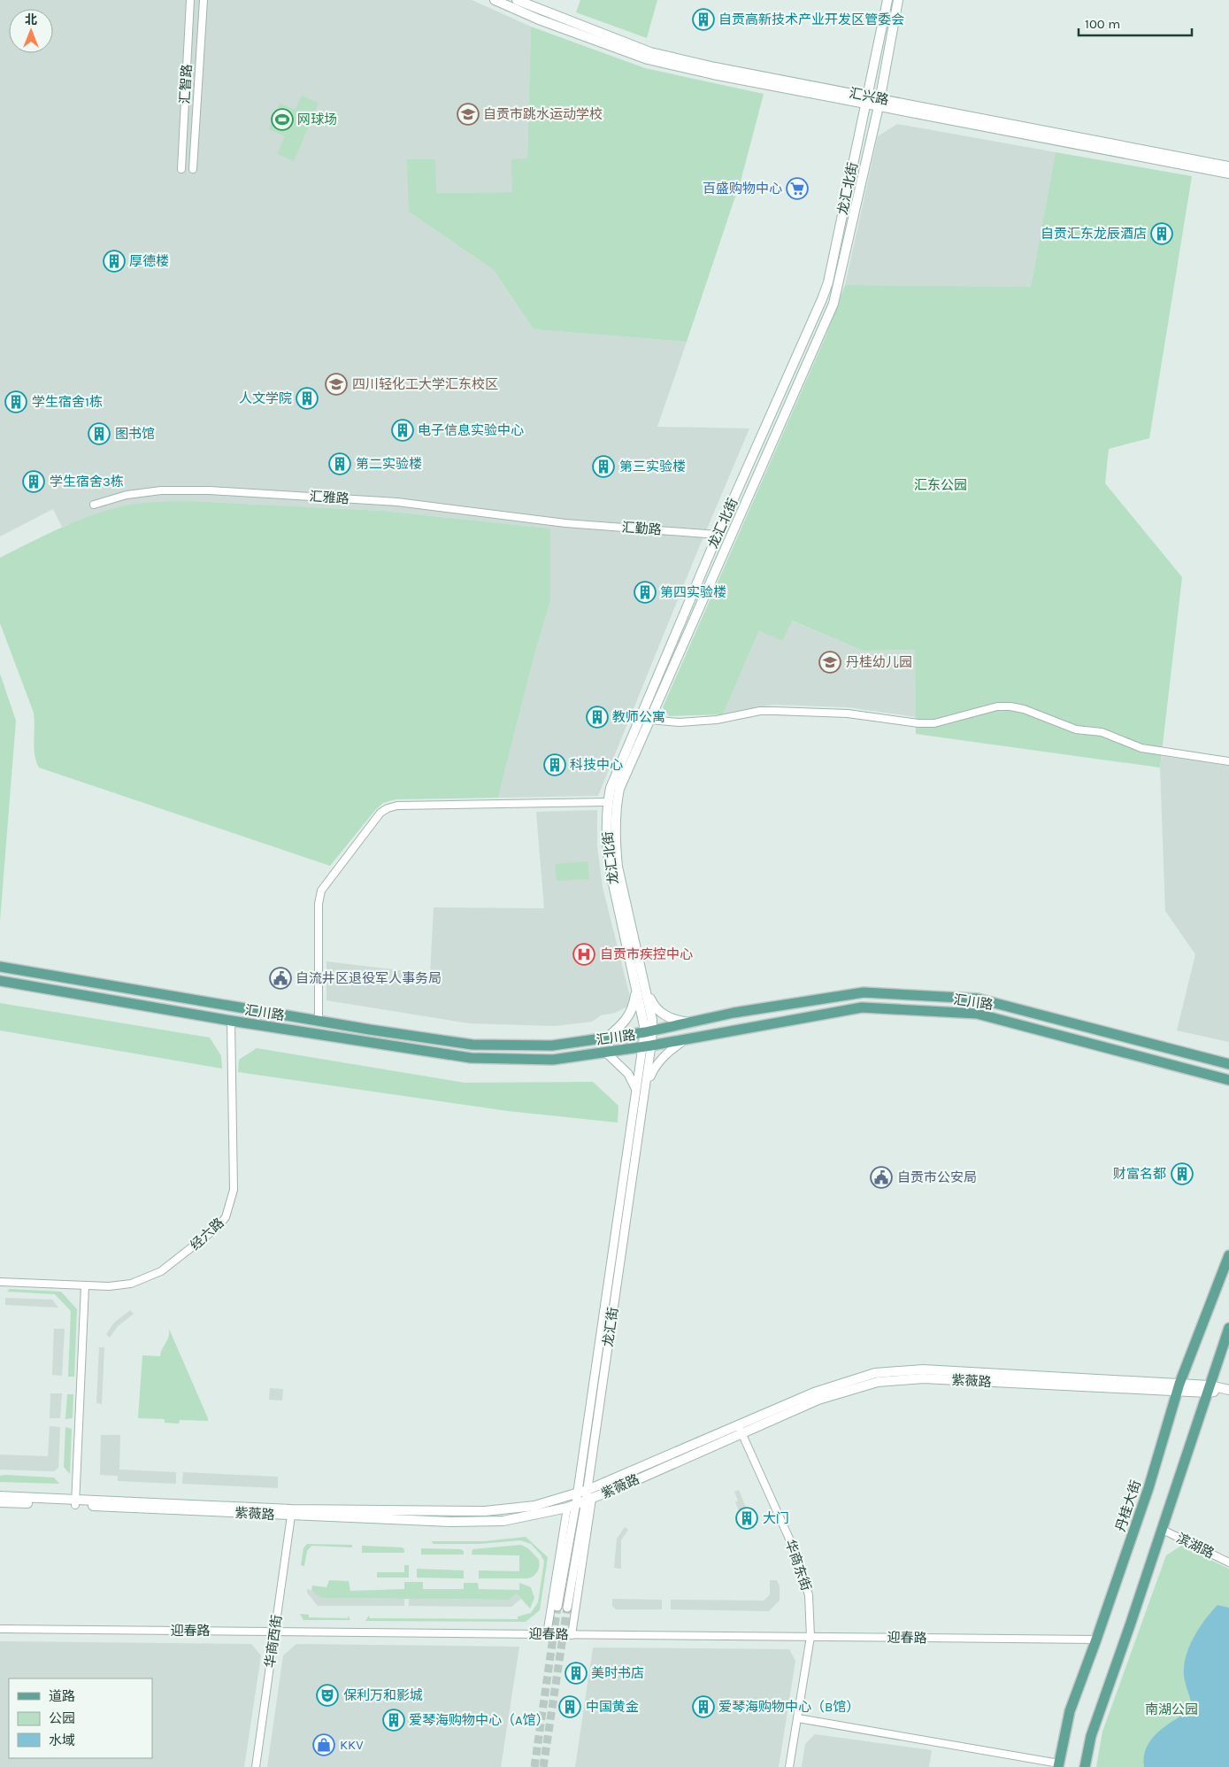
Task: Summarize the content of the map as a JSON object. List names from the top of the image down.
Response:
{
  "streets": {
    "main road": [
      "汇兴路",
      "龙汇北街",
      "汇川路",
      "紫薇路",
      "丹桂大街"
    ],
    "street": [
      "汇智路",
      "汇雅路",
      "汇勤路",
      "经六路",
      "龙汇街",
      "滨湖路",
      "华商东街",
      "迎春路",
      "华商西街"
    ]
  },
  "crossings": [
    ["汇兴路", "龙汇北街"],
    ["龙汇北街", "汇勤路"],
    ["龙汇北街", "汇川路"],
    ["龙汇北街", "龙汇街"],
    ["汇雅路", "汇勤路"],
    ["汇川路", "经六路"],
    ["汇川路", "龙汇街"],
    ["龙汇街", "紫薇路"],
    ["紫薇路", "丹桂大街"],
    ["紫薇路", "华商东街"],
    ["紫薇路", "华商西街"],
    ["丹桂大街", "迎春路"],
    ["华商东街", "迎春路"],
    ["迎春路", "华商西街"]
  ],
  "parks": ["汇东公园", "南湖公园"],
  "places": {
    "building": [
      "自贡高新技术产业开发区管委会",
      "自贡汇东龙辰酒店",
      "厚德楼",
      "人文学院",
      "学生宿舍1栋",
      "电子信息实验中心",
      "图书馆",
      "第二实验楼",
      "第三实验楼",
      "学生宿舍3栋",
      "第四实验楼",
      "教师公寓",
      "科技中心",
      "财富名都",
      "大门",
      "美时书店",
      "中国黄金",
      "爱琴海购物中心（B馆）",
      "爱琴海购物中心（A馆）"
    ],
    "school or university": ["自贡市跳水运动学校", "四川轻化工大学汇东校区", "丹桂幼儿园"],
    "sports": ["网球场"],
    "supermarket": ["百盛购物中心"],
    "hospital": ["自贡市疾控中心"],
    "public building": ["自流井区退役军人事务局", "自贡市公安局"],
    "theatre": ["保利万和影城"],
    "shop": ["KKV"]
  },
  "legend": ["道路", "公园", "水域"],
  "scale_bar": "100 m",
  "north": "top"
}
